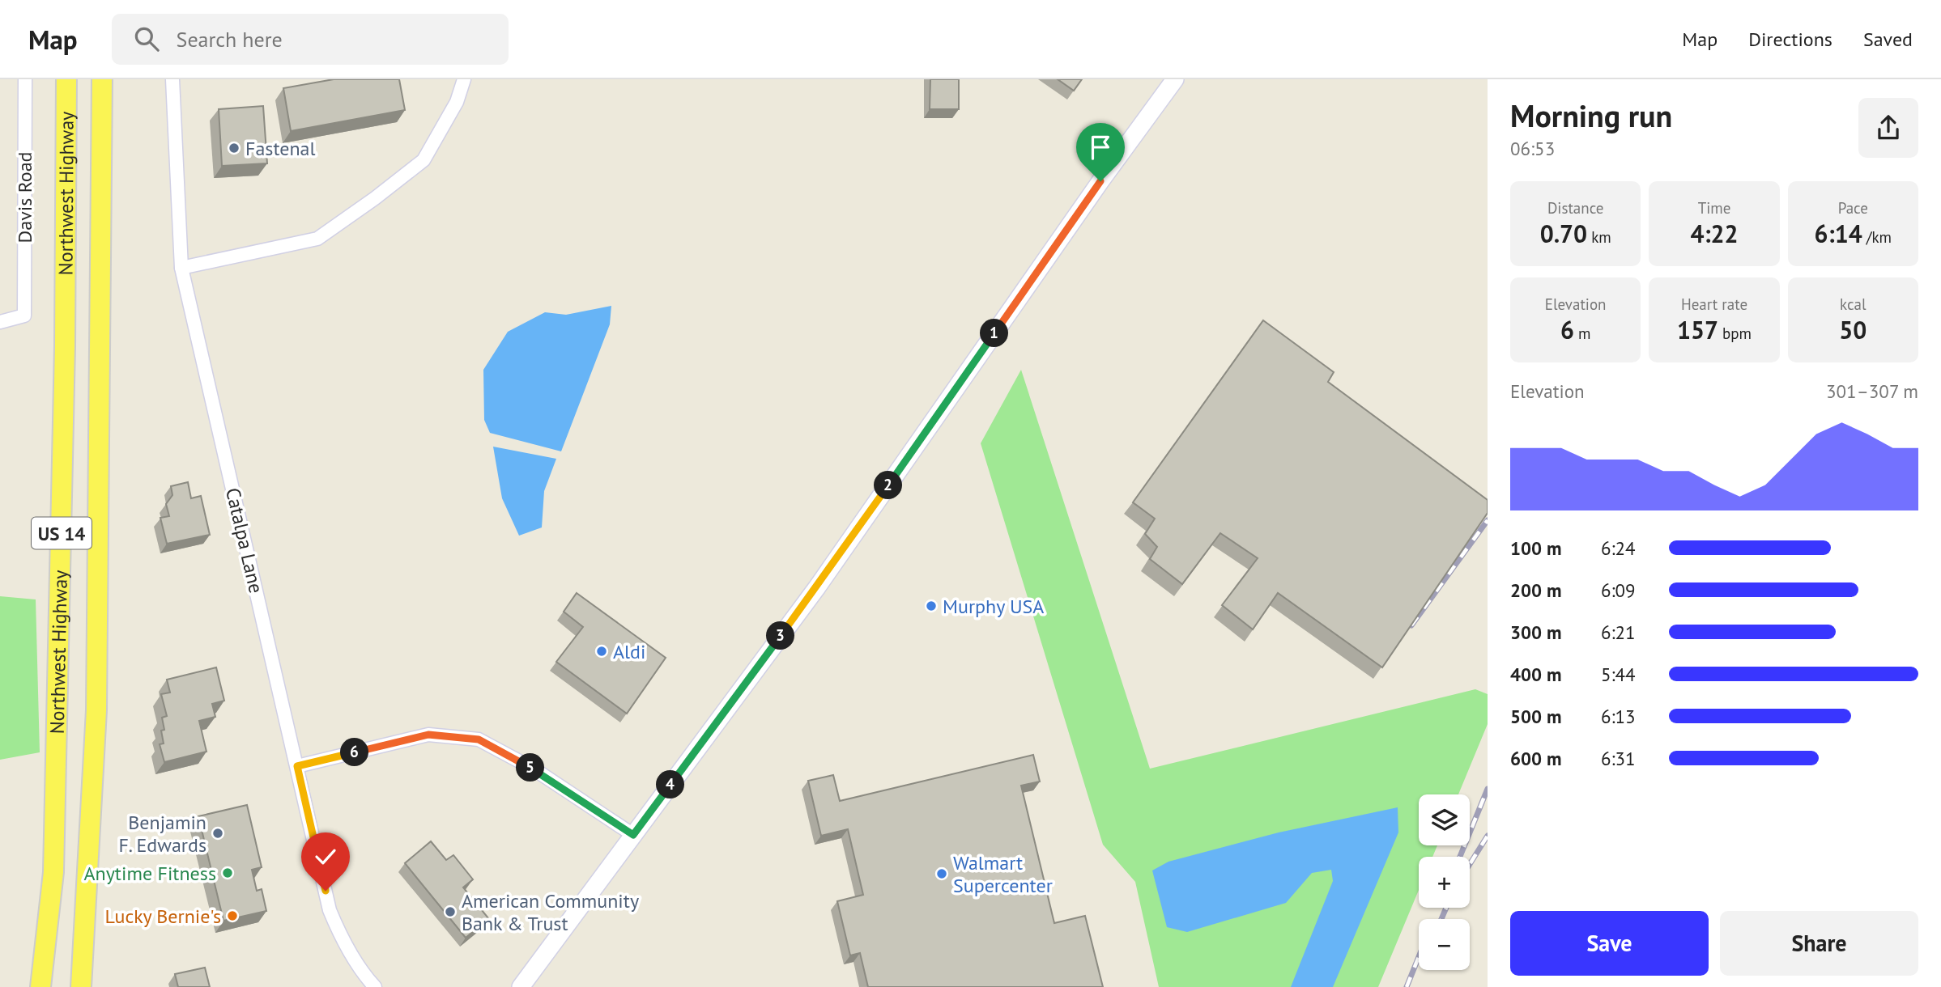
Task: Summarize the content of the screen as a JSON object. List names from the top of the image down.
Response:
{
  "streets": {
    "main road": ["Northwest Highway", "US 14"],
    "street": ["Davis Road", "Catalpa Lane"]
  },
  "places": [
    "Fastenal",
    "Murphy USA",
    "Aldi",
    "Benjamin F. Edwards",
    "Anytime Fitness",
    "Walmart Supercenter",
    "American Community Bank & Trust",
    "Lucky Bernie's"
  ],
  "page": {
    "header": "Map",
    "search": "Search here",
    "nav": ["Map", "Directions", "Saved"],
    "heading": ["Morning run", "06:53"],
    "stats": [
      ["Distance", "0.70 km"],
      ["Time", "4:22"],
      ["Pace", "6:14 /km"],
      ["Elevation", "6 m"],
      ["Heart rate", "157 bpm"],
      ["kcal", "50"]
    ],
    "pins": [
      "1",
      "2",
      "3",
      "6",
      "5",
      "4"
    ],
    "chart": ["Elevation", "301–307 m"],
    "list": [
      {
        "name": "100 m",
        "note": "6:24"
      },
      {
        "name": "200 m",
        "note": "6:09"
      },
      {
        "name": "300 m",
        "note": "6:21"
      },
      {
        "name": "400 m",
        "note": "5:44"
      },
      {
        "name": "500 m",
        "note": "6:13"
      },
      {
        "name": "600 m",
        "note": "6:31"
      }
    ],
    "map_buttons": ["+", "−"],
    "buttons": ["Save", "Share"]
  }
}
